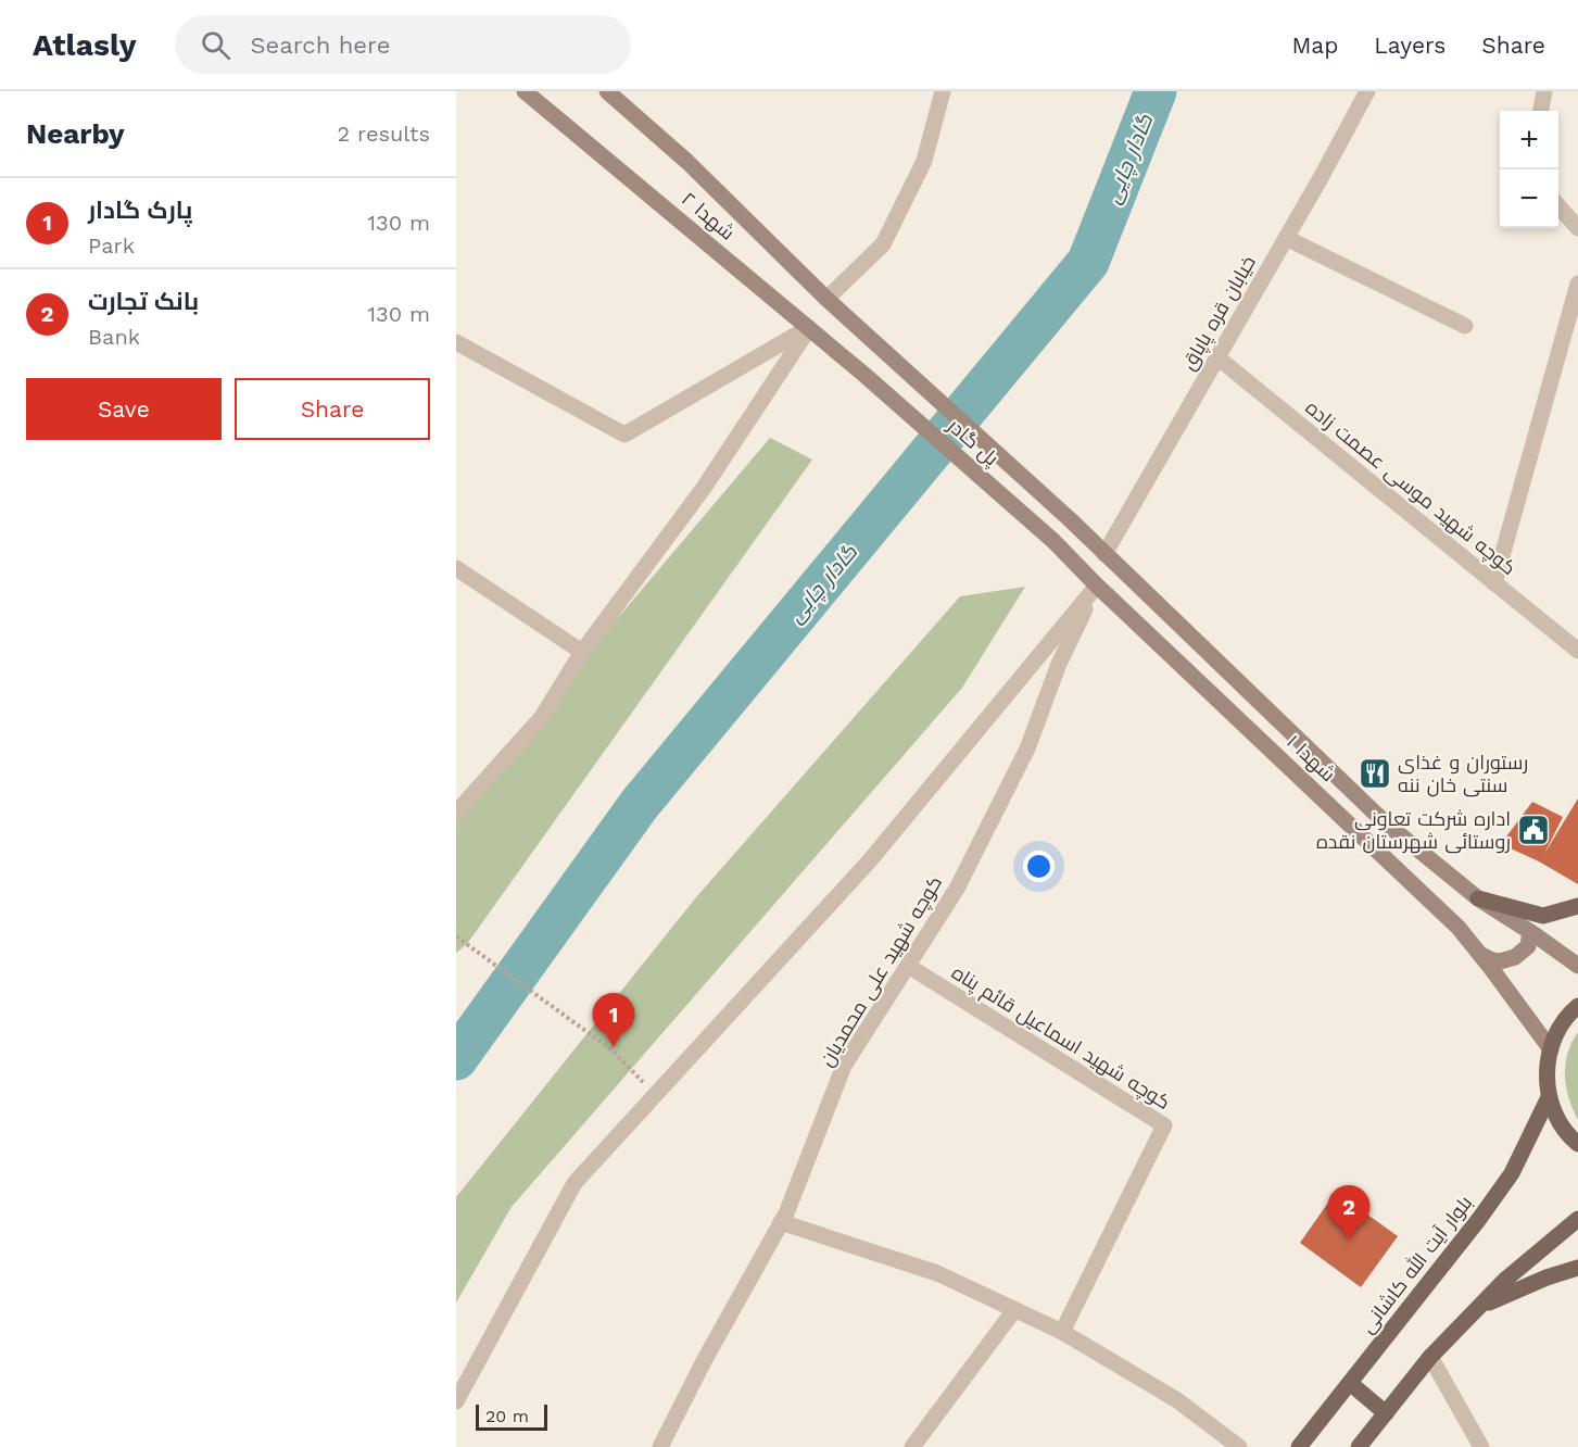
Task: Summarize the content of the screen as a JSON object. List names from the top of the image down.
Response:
{
  "streets": {
    "main road": [
      "شهدا ۲",
      "پل گادر",
      "شهدا ۱",
      "بلوار آیت الله کاشانی"
    ],
    "street": [
      "خیابان قره پاپاق",
      "کوچه شهید موسی عصمت زاده",
      "کوچه شهید علی محمدیان",
      "کوچه شهید اسماعیل قائم پناه"
    ]
  },
  "crossings": [
    ["شهدا ۲", "پل گادر"],
    ["خیابان قره پاپاق", "کوچه شهید موسی عصمت زاده"],
    ["خیابان قره پاپاق", "شهدا ۱"],
    ["پل گادر", "شهدا ۱"],
    ["شهدا ۱", "کوچه شهید علی محمدیان"],
    ["کوچه شهید علی محمدیان", "کوچه شهید اسماعیل قائم پناه"]
  ],
  "water": ["گادار چایی"],
  "places": {
    "restaurant": ["رستوران و غذای سنتی خان ننه"],
    "public building": ["اداره شرکت تعاونی روستائی شهرستان نقده"]
  },
  "scale_bar": "20 m",
  "page": {
    "header": "Atlasly",
    "search": "Search here",
    "nav": ["Map", "Layers", "Share"],
    "heading": ["Nearby", "2 results"],
    "map_buttons": ["+", "−"],
    "list": [
      {
        "mark": "1",
        "name": "پارک گادار",
        "note": "Park",
        "value": "130 m"
      },
      {
        "mark": "2",
        "name": "بانک تجارت",
        "note": "Bank",
        "value": "130 m"
      }
    ],
    "buttons": ["Save", "Share"],
    "pins": ["1", "2"],
    "scale": "20 m"
  }
}
